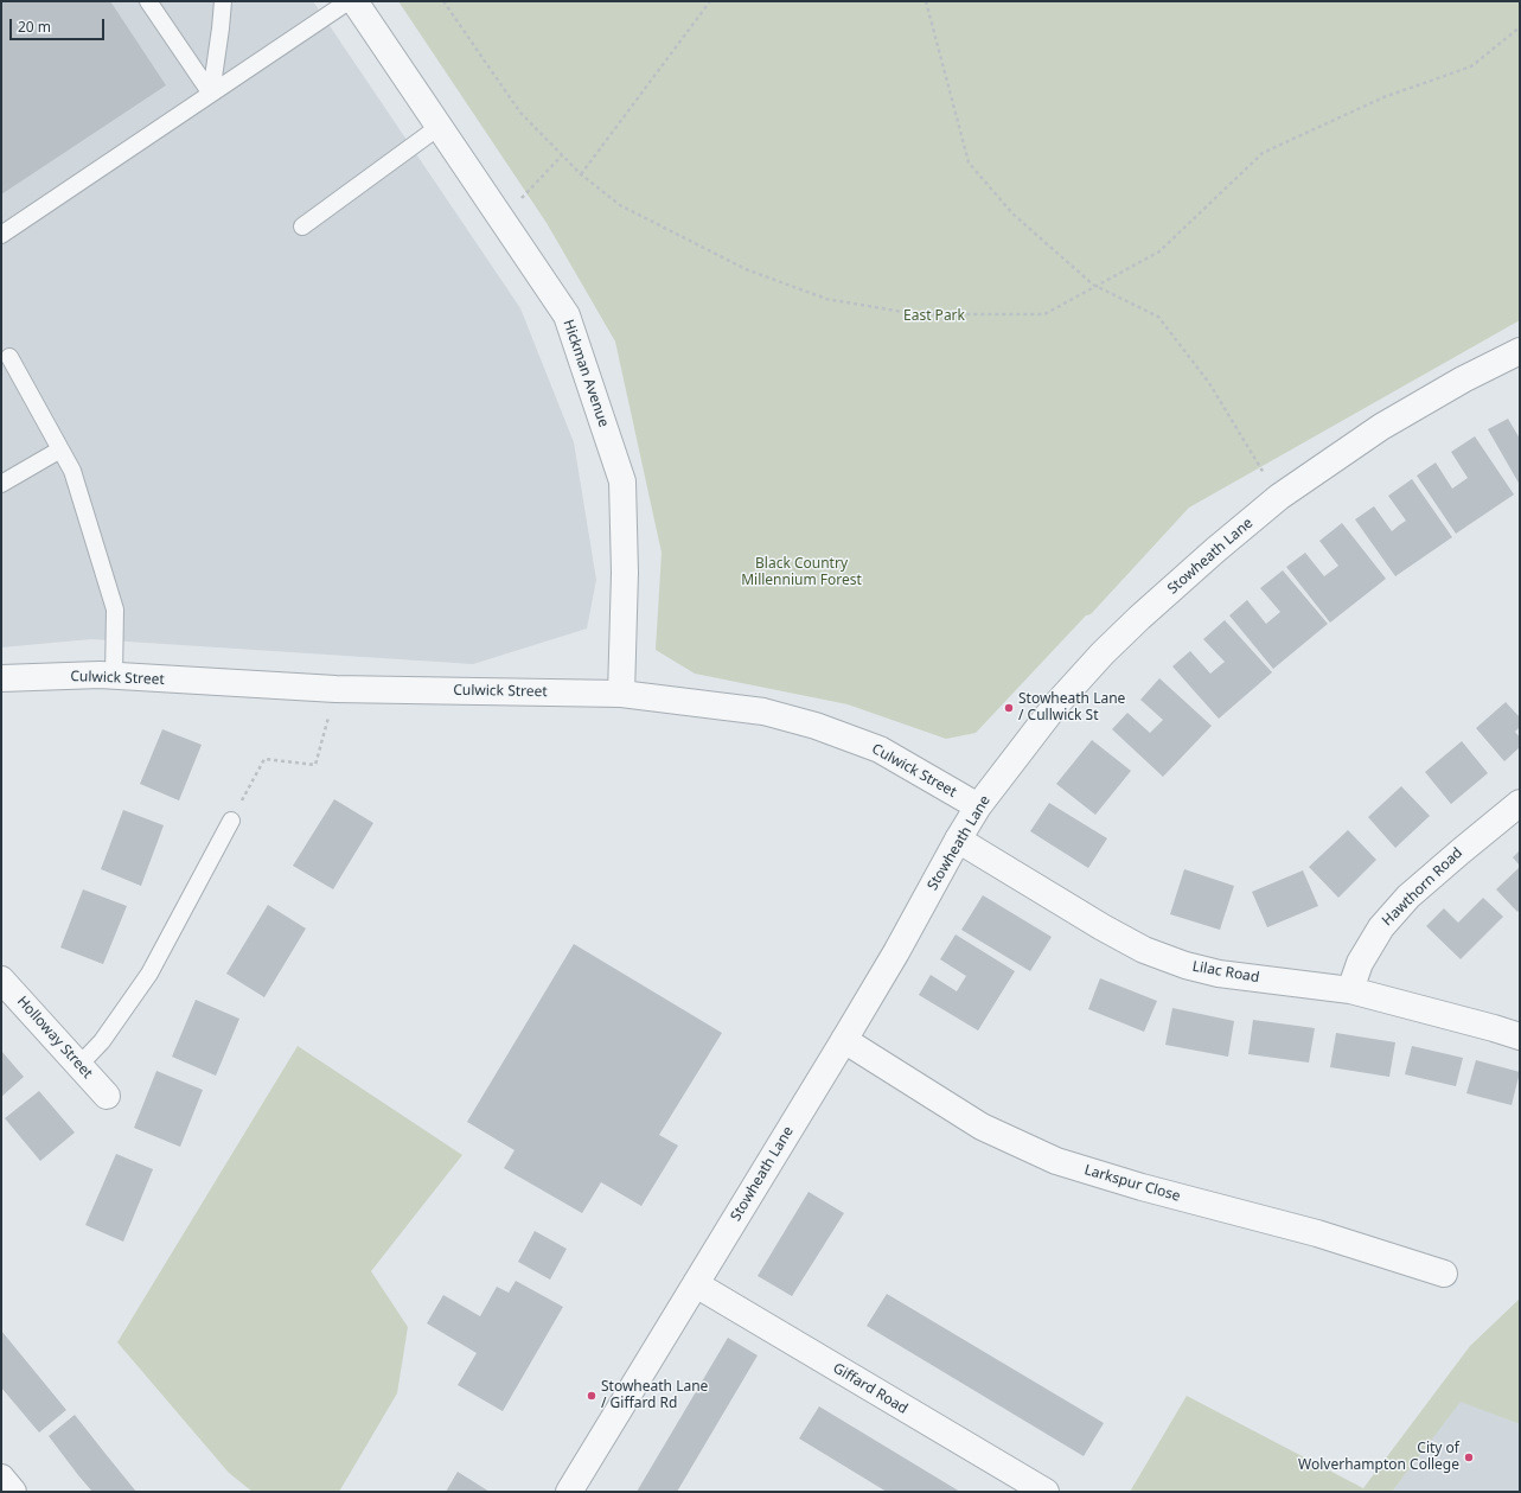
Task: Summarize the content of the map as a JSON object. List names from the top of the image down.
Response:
{
  "streets": {
    "street": [
      "Hickman Avenue",
      "Stowheath Lane",
      "Culwick Street",
      "Hawthorn Road",
      "Lilac Road",
      "Holloway Street",
      "Larkspur Close",
      "Giffard Road"
    ]
  },
  "crossings": [
    ["Hickman Avenue", "Culwick Street"],
    ["Stowheath Lane", "Culwick Street"],
    ["Stowheath Lane", "Lilac Road"],
    ["Stowheath Lane", "Larkspur Close"],
    ["Stowheath Lane", "Giffard Road"],
    ["Hawthorn Road", "Lilac Road"]
  ],
  "parks": ["East Park", "Black Country Millennium Forest"],
  "places": ["Stowheath Lane / Cullwick St", "Stowheath Lane / Giffard Rd", "City of Wolverhampton College"],
  "scale_bar": "20 m"
}
